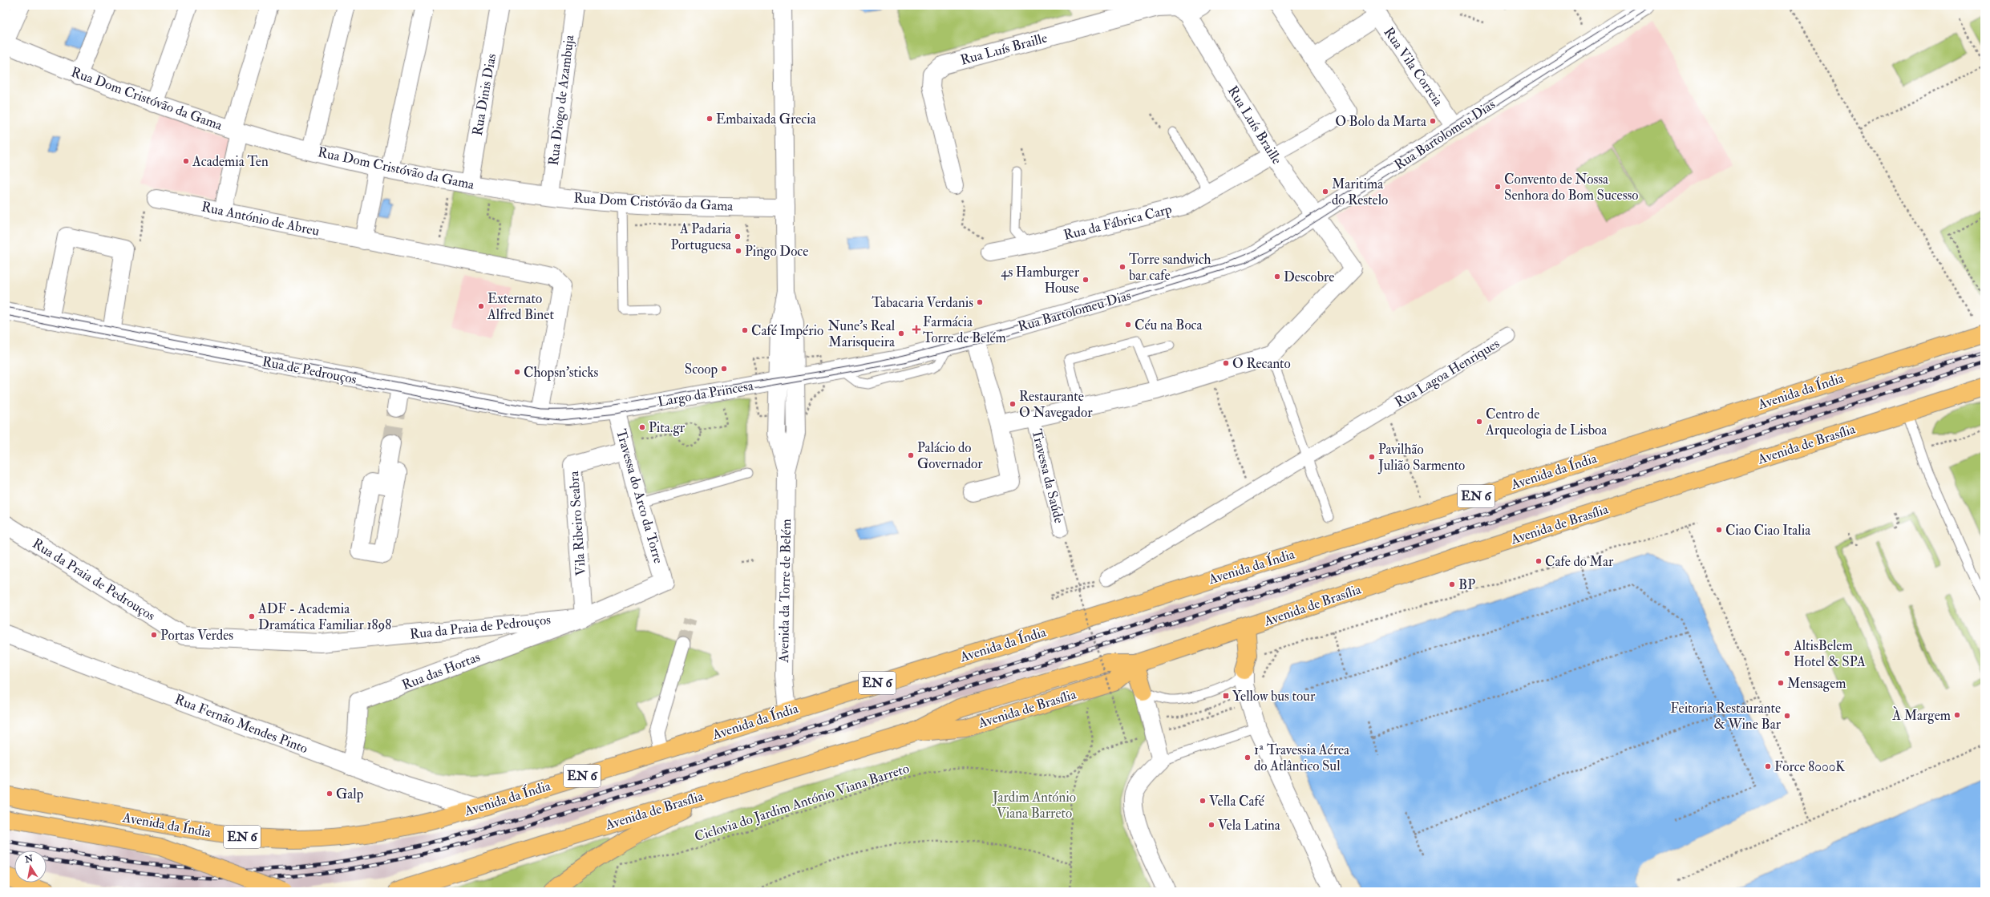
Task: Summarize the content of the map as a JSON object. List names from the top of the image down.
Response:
{
  "streets": {
    "main road": ["Avenida da Índia", "Avenida de Brasília", "EN 6"],
    "street": [
      "Rua Luís Braille",
      "Rua Vila Correia",
      "Rua Dinis Dias",
      "Rua Dom Cristóvão da Gama",
      "Rua Diogo de Azambuja",
      "Rua Bartolomeu Dias",
      "Rua António de Abreu",
      "Rua da Fábrica Carp",
      "Rua de Pedrouços",
      "Rua Lagoa Henriques",
      "Largo da Princesa",
      "Travessa da Saúde",
      "Travessa do Arco da Torre",
      "Vila Ribeiro Seabra",
      "Rua da Praia de Pedrouços",
      "Avenida da Torre de Belém",
      "Rua das Hortas",
      "Rua Fernão Mendes Pinto"
    ],
    "path": ["Ciclovia do Jardim António Viana Barreto"]
  },
  "crossings": [
    ["Rua Luís Braille", "Rua Bartolomeu Dias"],
    ["Rua Luís Braille", "Rua da Fábrica Carp"],
    ["Rua Vila Correia", "Rua Bartolomeu Dias"],
    ["Rua Dinis Dias", "Rua Dom Cristóvão da Gama"],
    ["Rua Dom Cristóvão da Gama", "Rua Diogo de Azambuja"],
    ["Rua Dom Cristóvão da Gama", "Avenida da Torre de Belém"],
    ["Rua Bartolomeu Dias", "Largo da Princesa"],
    ["Rua Bartolomeu Dias", "Avenida da Torre de Belém"],
    ["Rua António de Abreu", "Rua de Pedrouços"],
    ["Rua de Pedrouços", "Largo da Princesa"],
    ["Rua de Pedrouços", "Travessa do Arco da Torre"],
    ["Rua Lagoa Henriques", "Avenida da Índia"],
    ["Avenida da Índia", "Avenida da Torre de Belém"],
    ["Avenida da Índia", "Rua Fernão Mendes Pinto"],
    ["Largo da Princesa", "Travessa do Arco da Torre"],
    ["Largo da Princesa", "Avenida da Torre de Belém"],
    ["Travessa do Arco da Torre", "Vila Ribeiro Seabra"],
    ["Travessa do Arco da Torre", "Rua da Praia de Pedrouços"],
    ["Travessa do Arco da Torre", "Rua das Hortas"],
    ["Vila Ribeiro Seabra", "Rua da Praia de Pedrouços"],
    ["Vila Ribeiro Seabra", "Rua das Hortas"],
    ["Rua da Praia de Pedrouços", "Rua das Hortas"],
    ["Rua das Hortas", "Rua Fernão Mendes Pinto"]
  ],
  "parks": ["Jardim António Viana Barreto"],
  "places": {
    "other": [
      "Embaixada Grecia",
      "O Bolo da Marta",
      "Academia Ten",
      "Convento de Nossa Senhora do Bom Sucesso",
      "Maritima do Restelo",
      "A Padaria Portuguesa",
      "Pingo Doce",
      "Torre sandwich bar cafe",
      "Descobre",
      "4s Hamburger House",
      "Tabacaria Verdanis",
      "Externato Alfred Binet",
      "Céu na Boca",
      "Café Império",
      "Nune’s Real Marisqueira",
      "O Recanto",
      "Scoop",
      "Chopsn'sticks",
      "Restaurante O Navegador",
      "Centro de Arqueologia de Lisboa",
      "Pita.gr",
      "Palácio do Governador",
      "Pavilhão Julião Sarmento",
      "Ciao Ciao Italia",
      "Cafe do Mar",
      "BP",
      "ADF - Academia Dramática Familiar 1898",
      "Portas Verdes",
      "AltisBelem Hotel & SPA",
      "Mensagem",
      "À Margem",
      "Feitoria Restaurante & Wine Bar",
      "1ª Travessia Aérea do Atlântico Sul",
      "Force 8000K",
      "Galp",
      "Vella Café",
      "Vela Latina"
    ],
    "health": ["Farmácia Torre de Belém"],
    "transit": ["Yellow bus tour"]
  },
  "north": "top"
}
